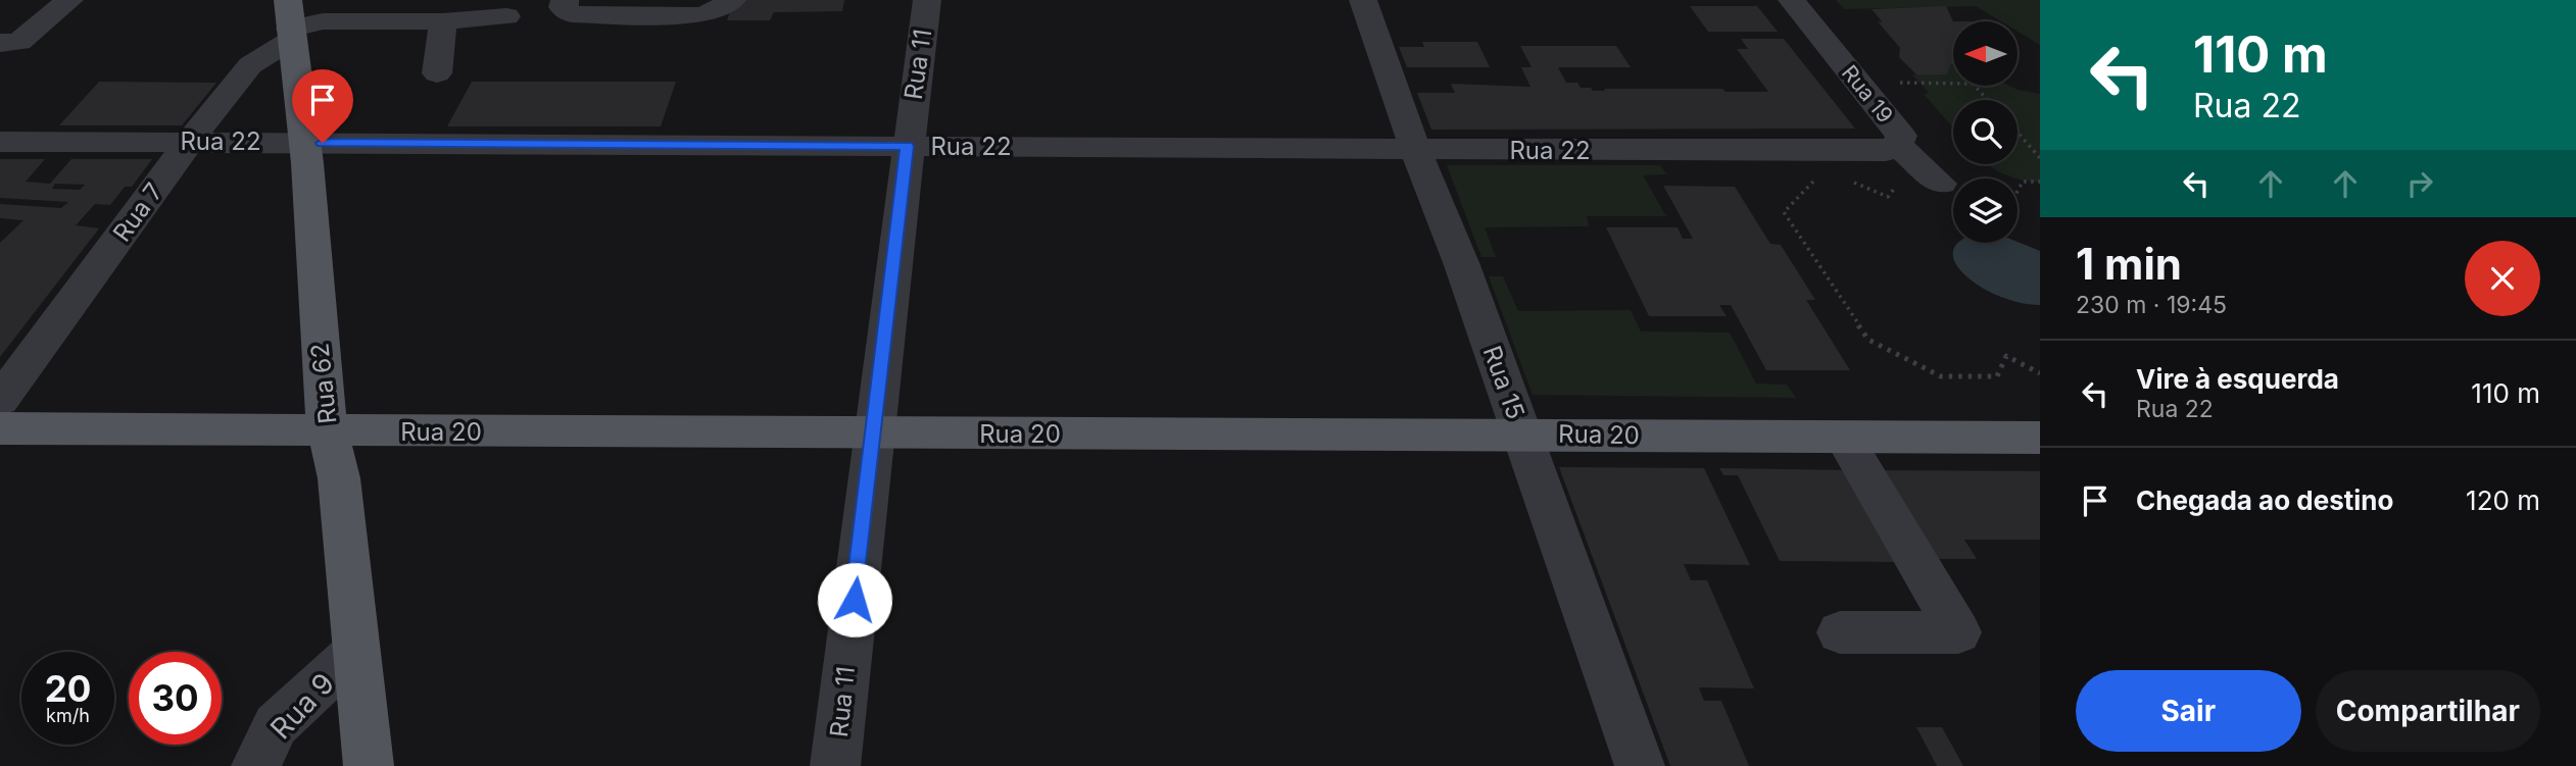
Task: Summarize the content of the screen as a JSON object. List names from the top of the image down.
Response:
{
  "streets": {
    "main road": ["Rua 62", "Rua 20"],
    "street": [
      "Rua 11",
      "Rua 19",
      "Rua 22",
      "Rua 7",
      "Rua 15",
      "Rua 9"
    ]
  },
  "crossings": [
    ["Rua 11", "Rua 22"],
    ["Rua 11", "Rua 20"],
    ["Rua 19", "Rua 22"],
    ["Rua 22", "Rua 7"],
    ["Rua 22", "Rua 15"],
    ["Rua 22", "Rua 62"],
    ["Rua 7", "Rua 62"],
    ["Rua 15", "Rua 20"],
    ["Rua 62", "Rua 20"],
    ["Rua 62", "Rua 9"]
  ],
  "north": "left",
  "page": {
    "turn": ["110 m", "Rua 22"],
    "heading": ["1 min", "230 m · 19:45"],
    "list": [
      {
        "name": "Vire à esquerda",
        "note": "Rua 22",
        "value": "110 m"
      },
      {
        "name": "Chegada ao destino",
        "value": "120 m"
      }
    ],
    "speed": "20 km/h",
    "limit": "30",
    "buttons": ["Sair", "Compartilhar"]
  }
}
